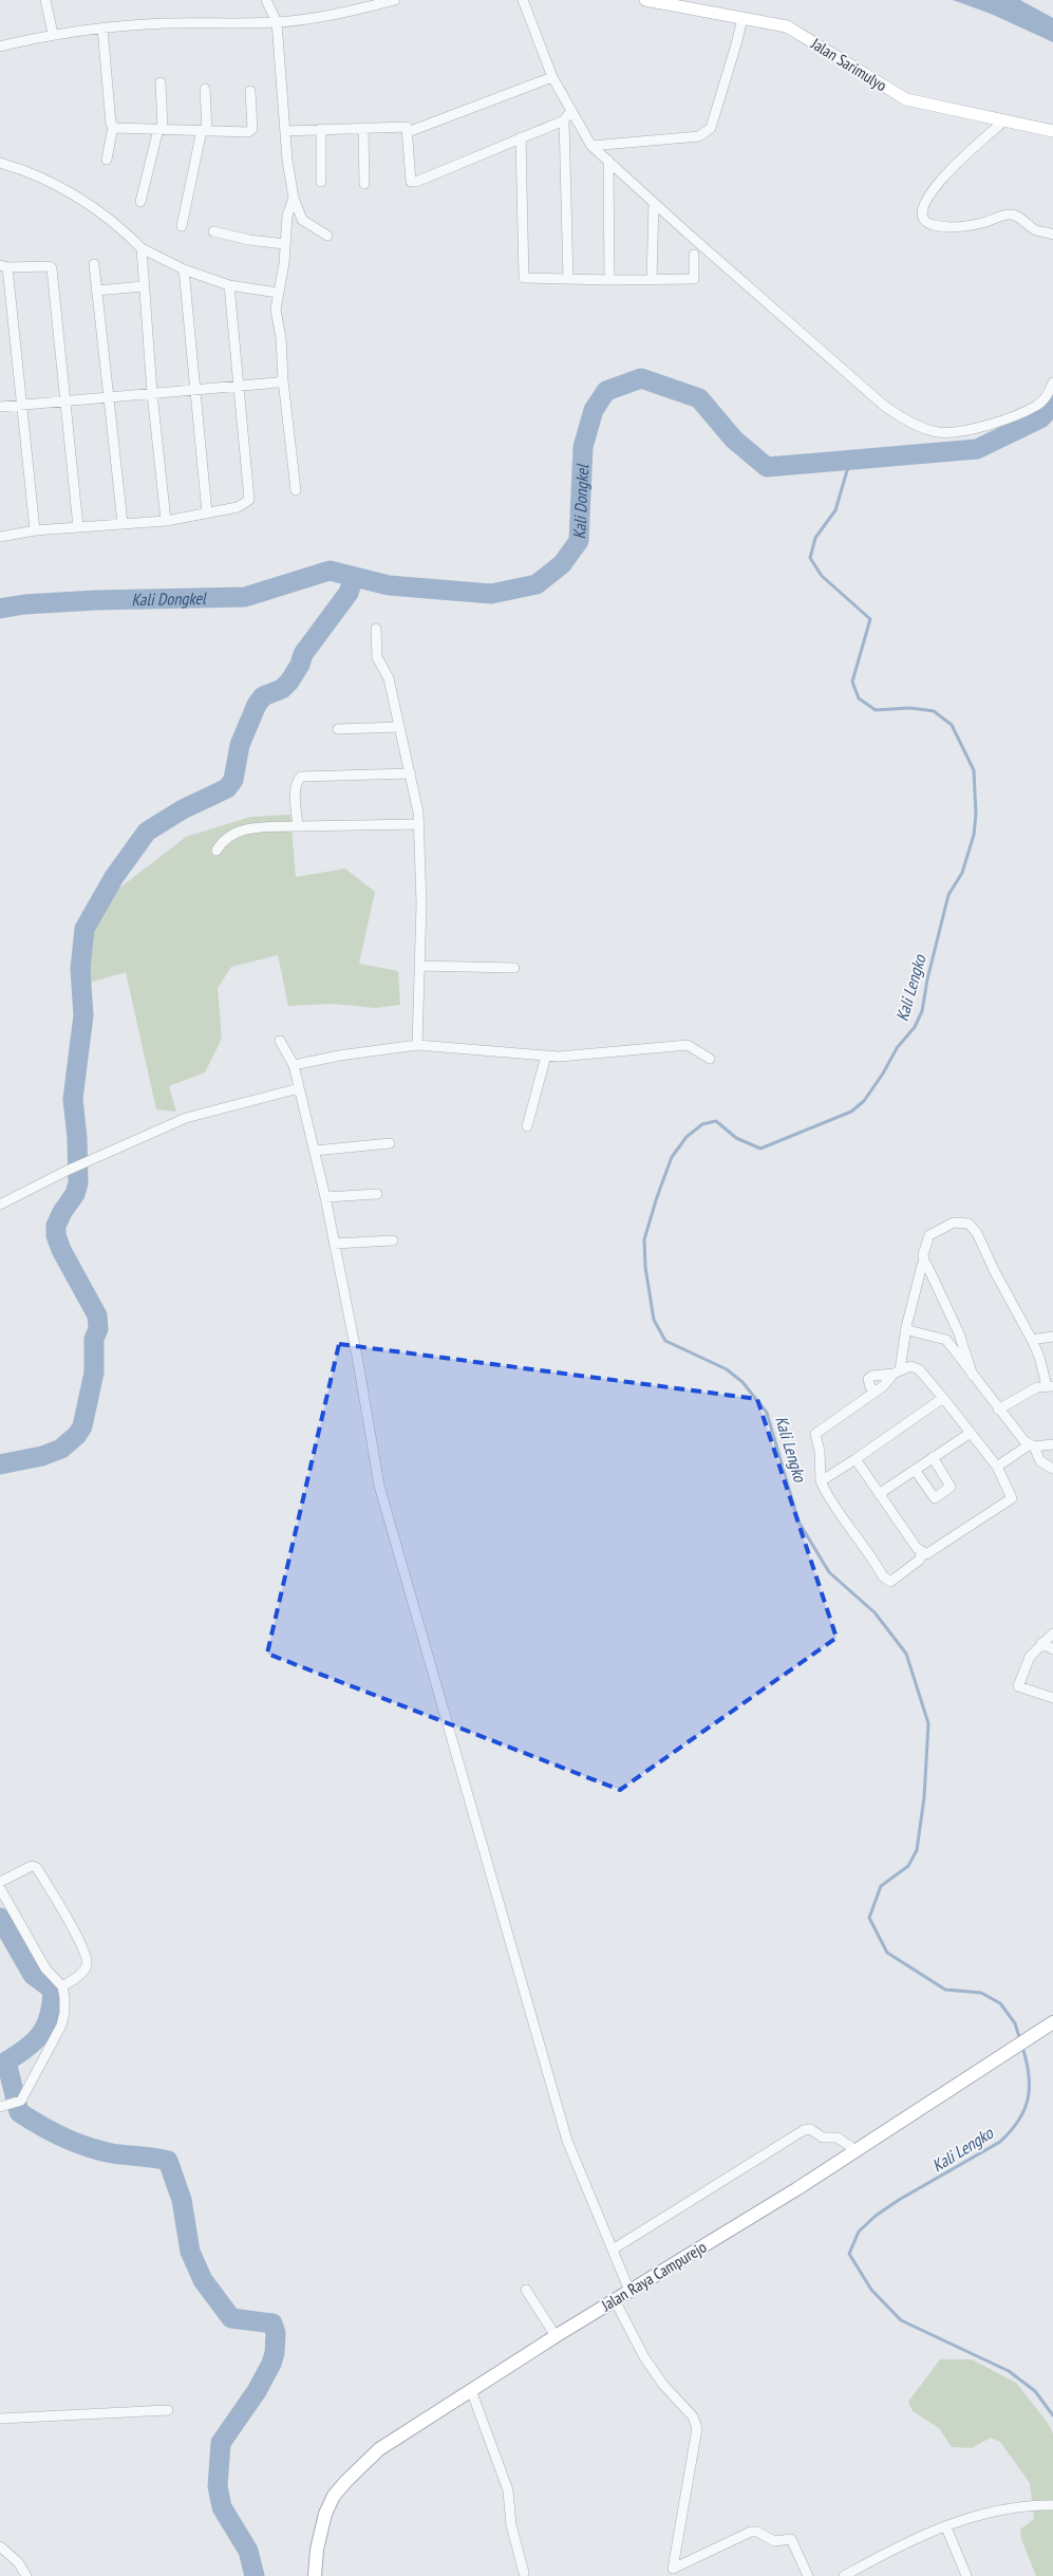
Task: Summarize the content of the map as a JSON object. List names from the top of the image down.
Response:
{
  "streets": {
    "main road": ["Jalan Raya Campurejo"],
    "street": ["Jalan Sarimulyo"]
  },
  "water": ["Kali Dongkel", "Kali Lengko"]
}
